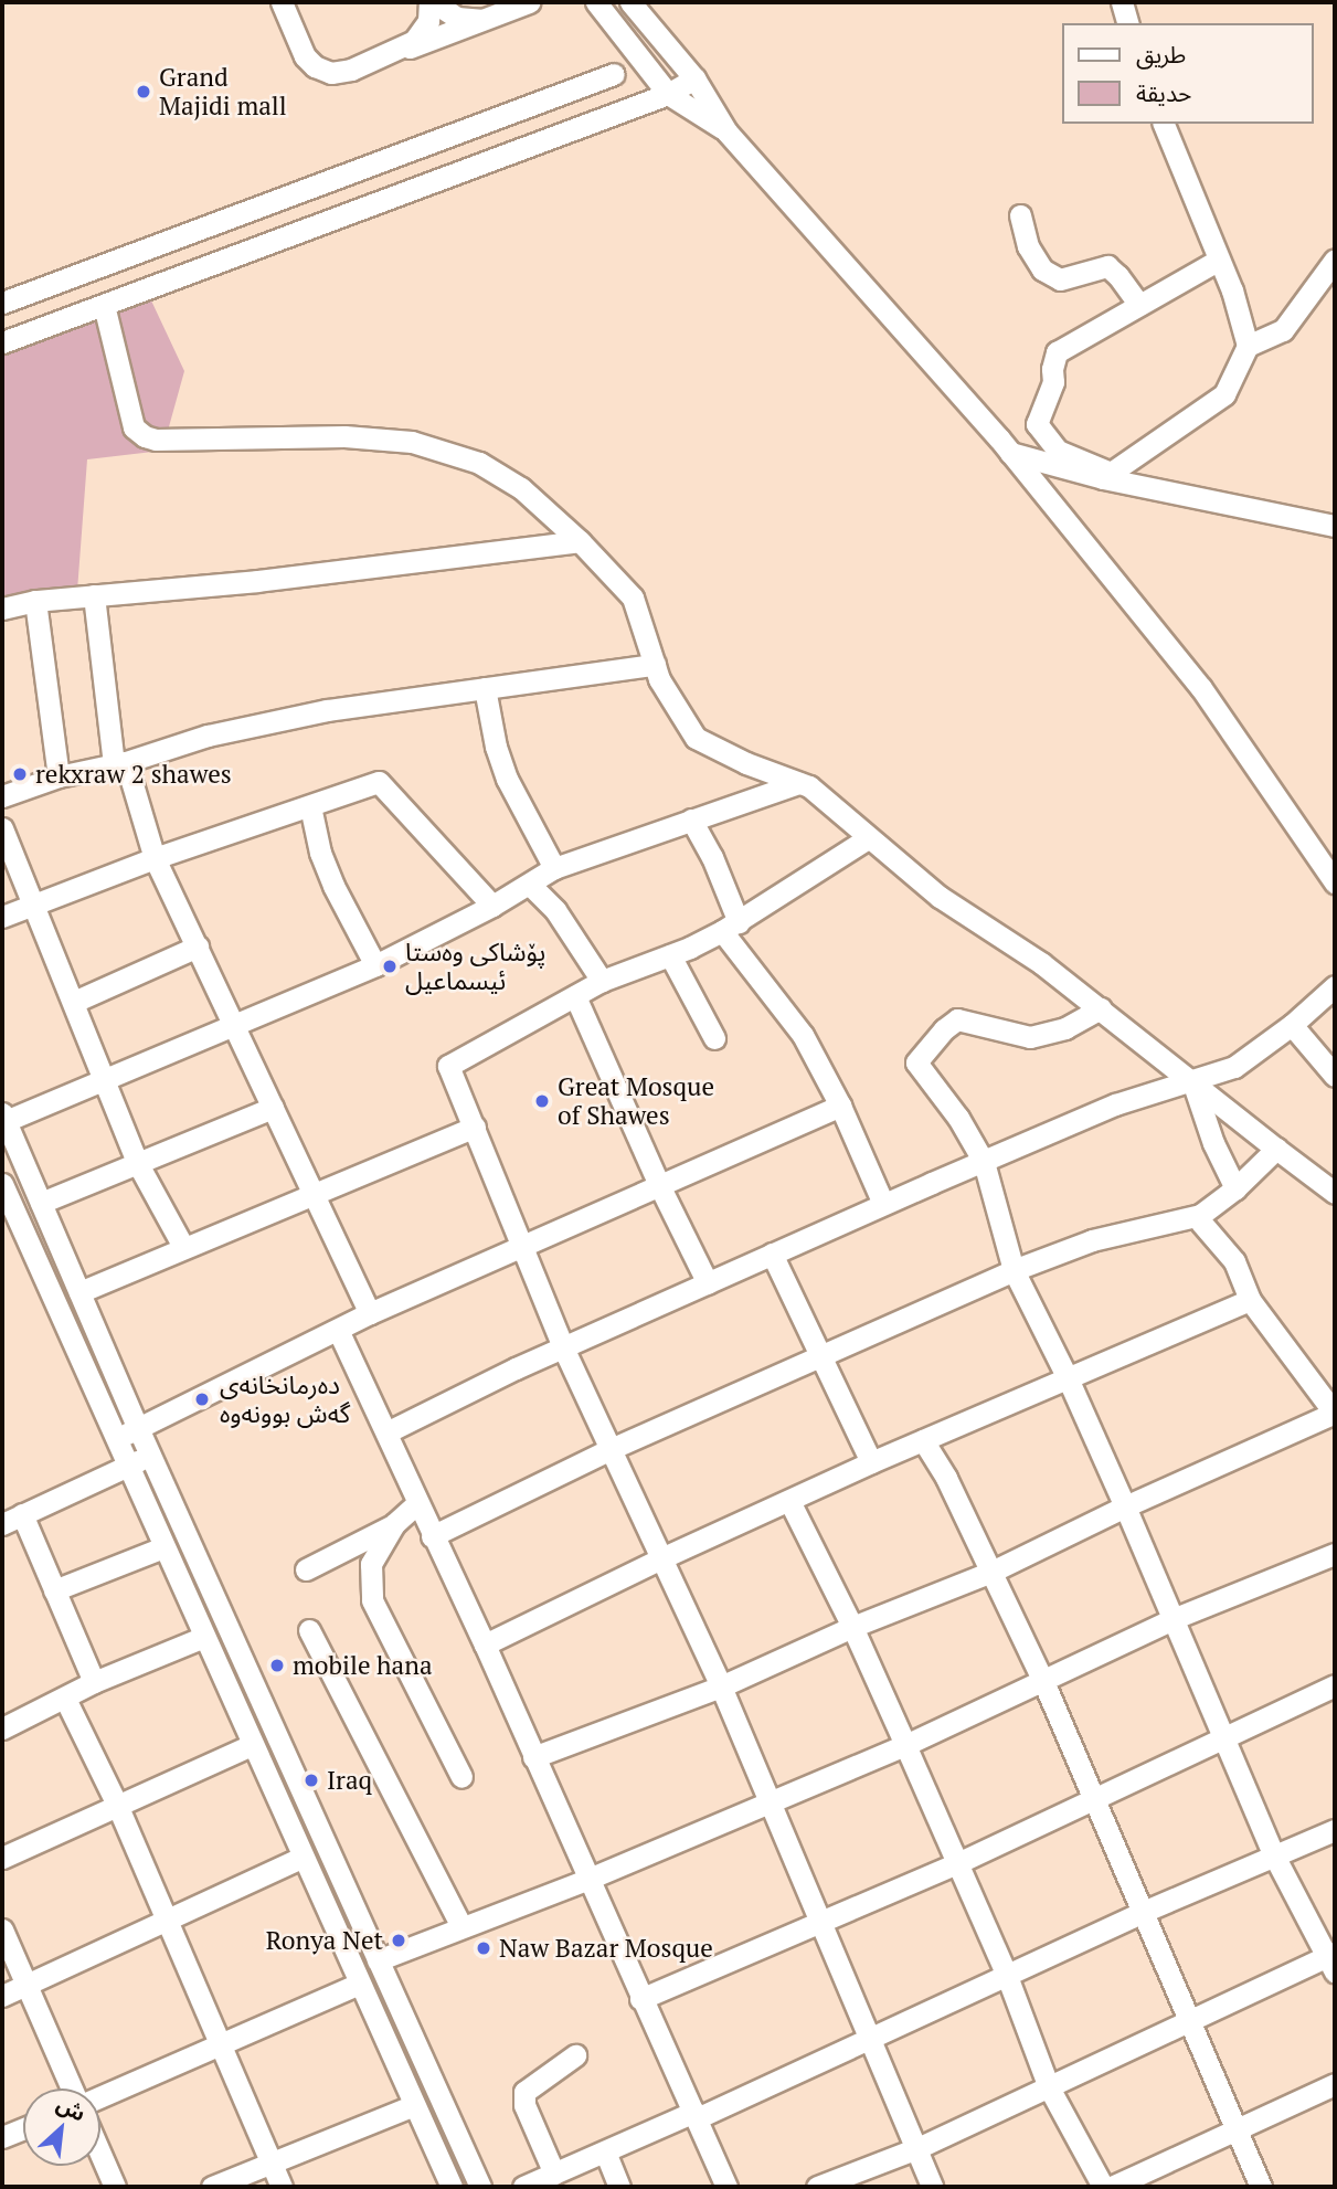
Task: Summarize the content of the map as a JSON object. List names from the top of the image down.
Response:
{
  "places": [
    "Grand Majidi mall",
    "rekxraw 2 shawes",
    "پۆشاکی وەستا ئیسماعیل",
    "Great Mosque of Shawes",
    "دەرمانخانەی گەش بوونەوە",
    "mobile hana",
    "Iraq",
    "Ronya Net",
    "Naw Bazar Mosque"
  ],
  "legend": ["طريق", "حديقة"],
  "north": "top right"
}
